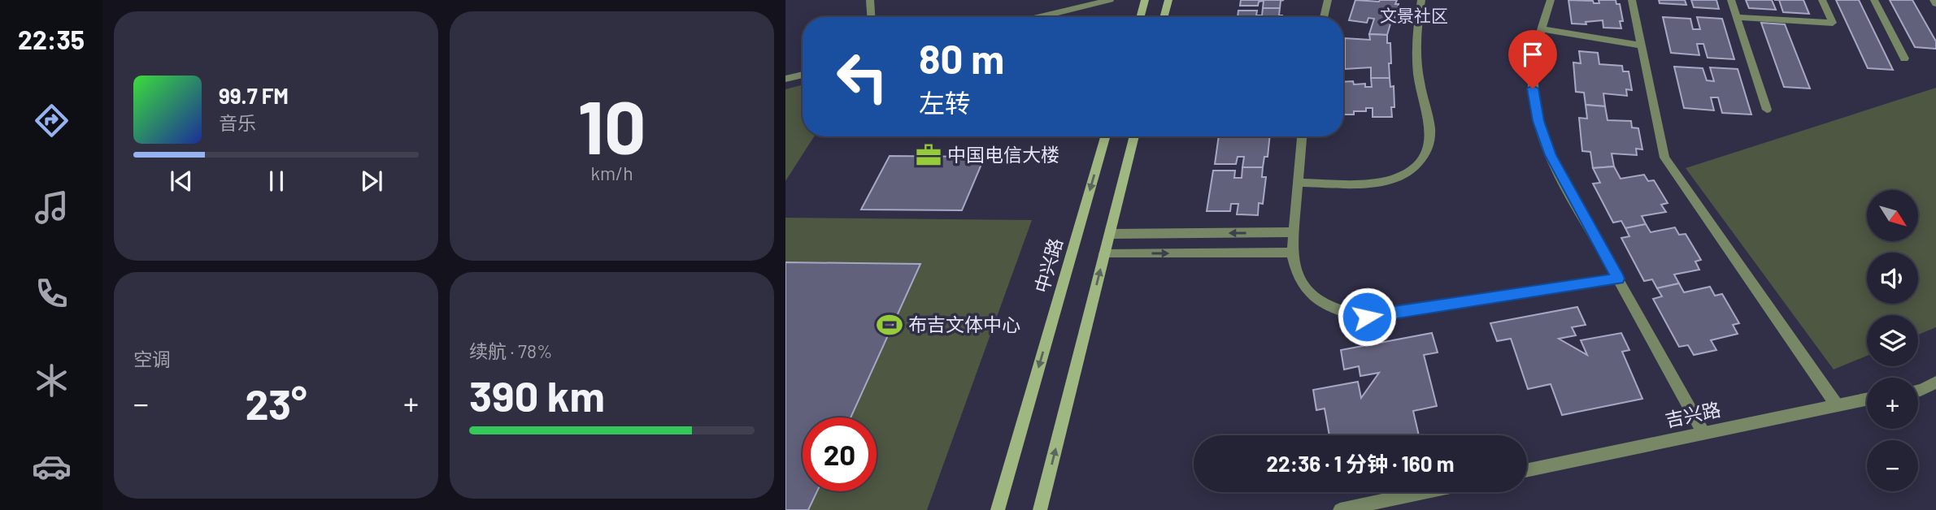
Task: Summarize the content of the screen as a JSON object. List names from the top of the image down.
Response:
{
  "streets": {
    "main road": ["中兴路"],
    "street": ["吉兴路"]
  },
  "districts": ["文景社区"],
  "places": {
    "office": ["中国电信大楼"],
    "sports": ["布吉文体中心"]
  },
  "north": "bottom right",
  "page": {
    "tabs": "22:35",
    "tile": [
      ["10", "km/h"],
      "空调",
      ["续航 · 78%", "390 km"]
    ],
    "turn": ["80 m", "左转"],
    "song": ["99.7 FM", "音乐"],
    "map_buttons": ["+", "−"],
    "heat": ["−", "23°", "+"],
    "limit": "20",
    "trip": "22:36 · 1 分钟 · 160 m"
  }
}
